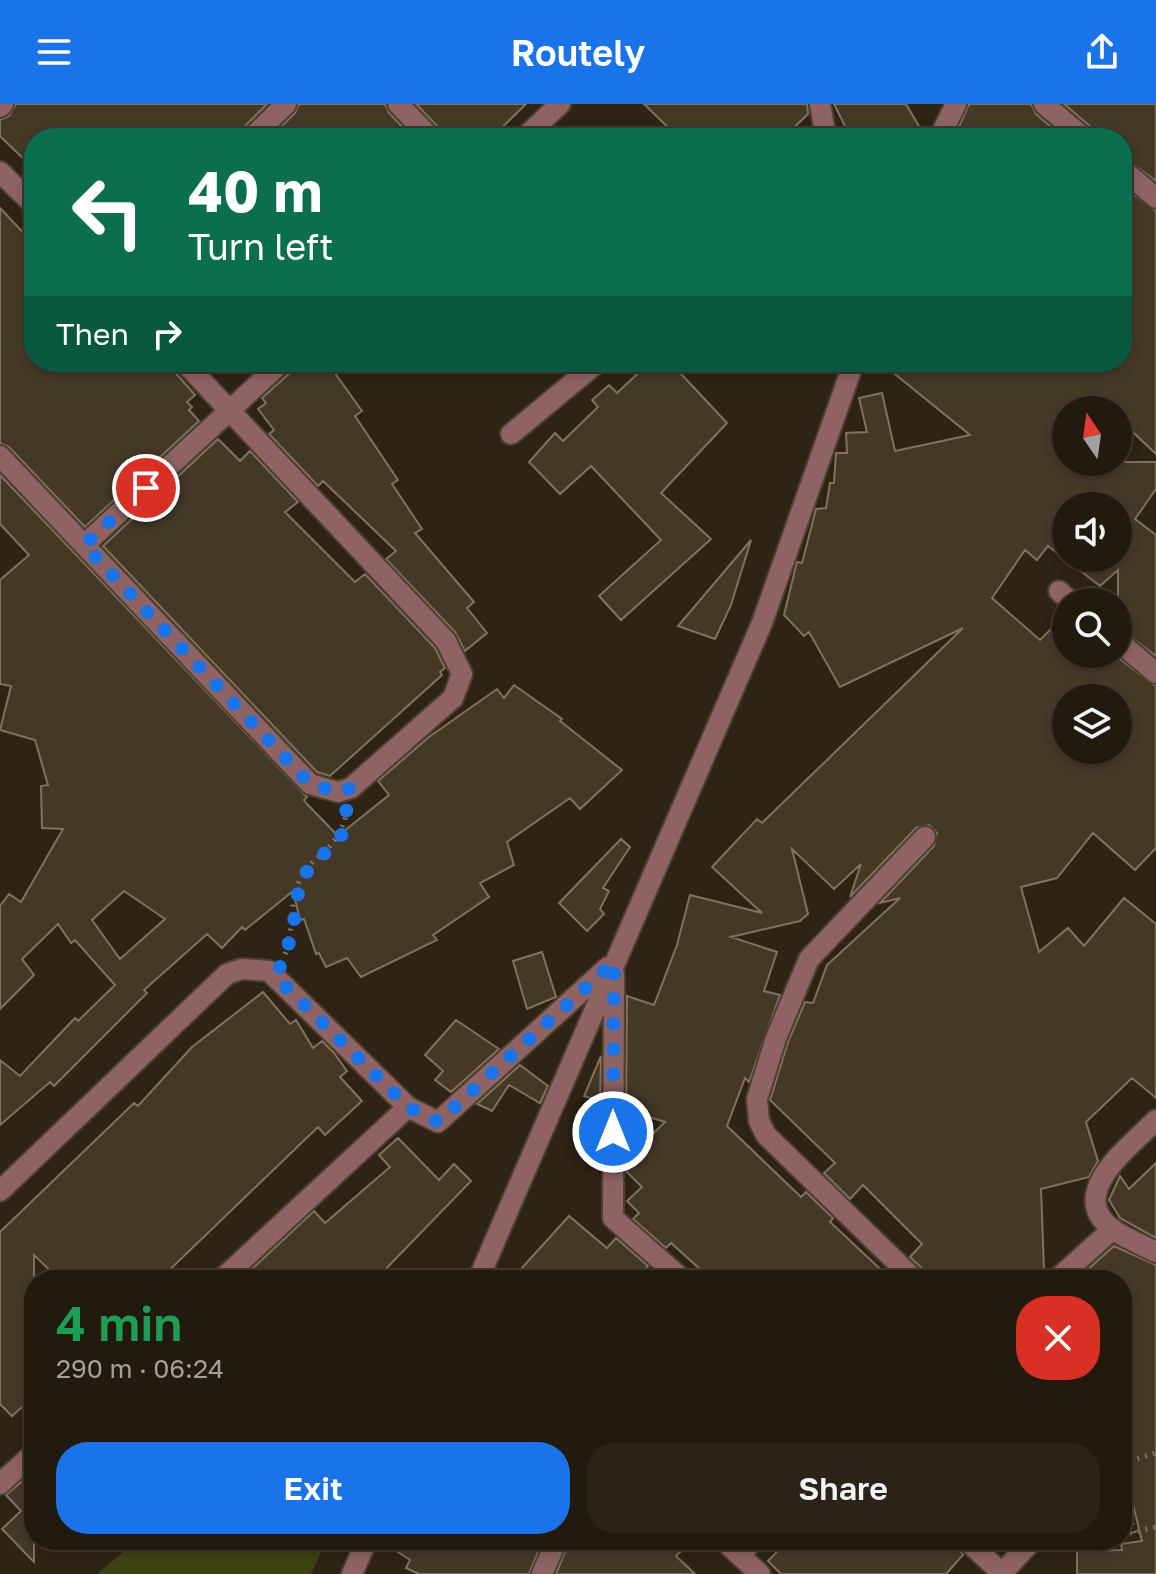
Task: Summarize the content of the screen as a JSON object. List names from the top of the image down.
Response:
{
  "north": "top",
  "page": {
    "header": "Routely",
    "turn": ["40 m", "Turn left"],
    "then": "Then",
    "heading": ["4 min", "290 m · 06:24"],
    "buttons": ["Exit", "Share"]
  }
}
